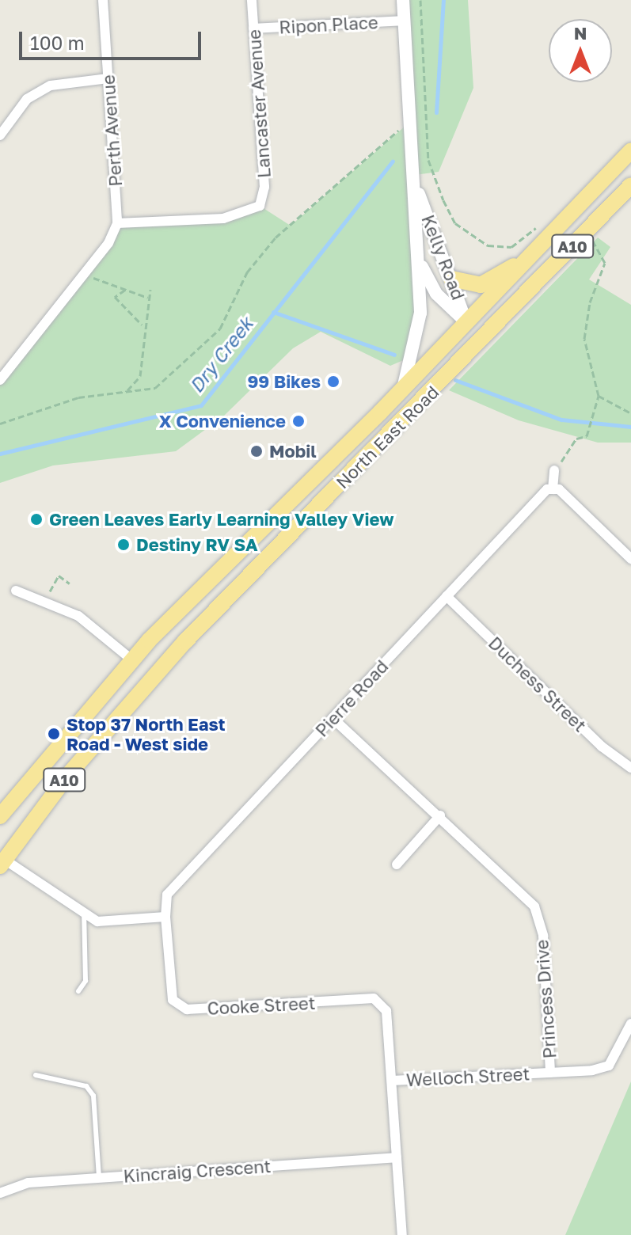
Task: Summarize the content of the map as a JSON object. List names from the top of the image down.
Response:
{
  "streets": {
    "highway": ["A10", "North East Road"],
    "street": [
      "Ripon Place",
      "Lancaster Avenue",
      "Perth Avenue",
      "Kelly Road",
      "Duchess Street",
      "Pierre Road",
      "Princess Drive",
      "Cooke Street",
      "Welloch Street",
      "Kincraig Crescent"
    ]
  },
  "crossings": [
    ["Ripon Place", "Lancaster Avenue"],
    ["Ripon Place", "Kelly Road"],
    ["Lancaster Avenue", "Perth Avenue"],
    ["Kelly Road", "North East Road"],
    ["Duchess Street", "Pierre Road"],
    ["Pierre Road", "Princess Drive"],
    ["Pierre Road", "Cooke Street"],
    ["Princess Drive", "Welloch Street"],
    ["Cooke Street", "Welloch Street"],
    ["Cooke Street", "Kincraig Crescent"]
  ],
  "water": ["Dry Creek"],
  "places": [
    "99 Bikes",
    "X Convenience",
    "Mobil",
    "Green Leaves Early Learning Valley View",
    "Destiny RV SA",
    "Stop 37 North East Road - West side"
  ],
  "scale_bar": "100 m",
  "north": "top"
}
